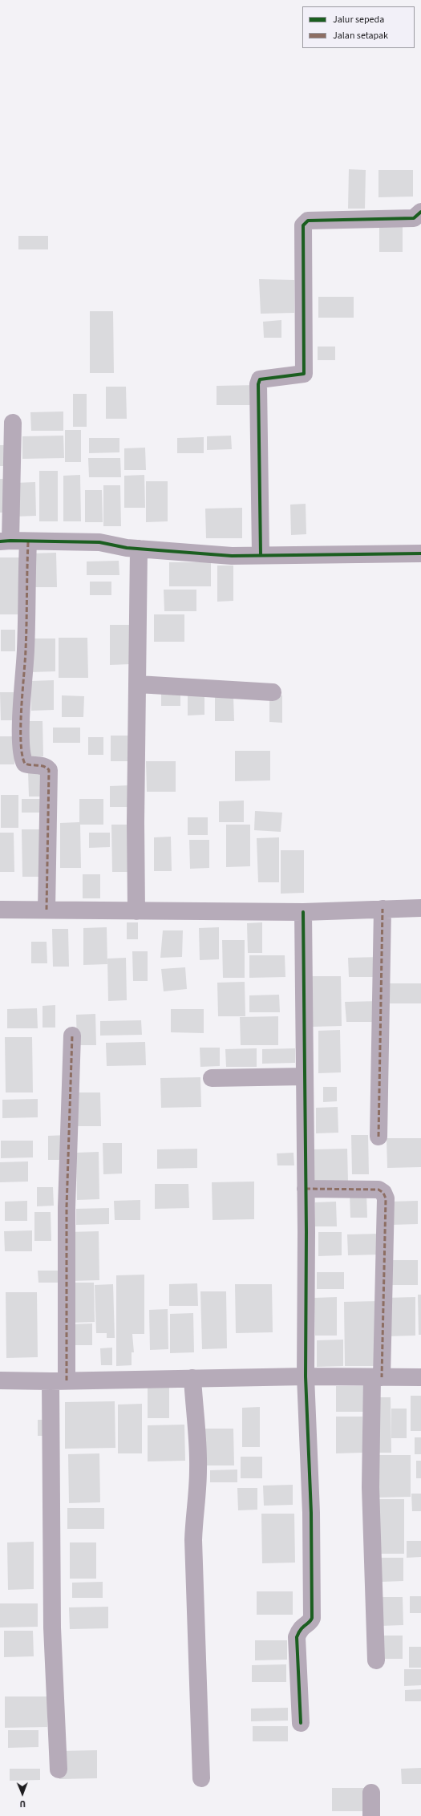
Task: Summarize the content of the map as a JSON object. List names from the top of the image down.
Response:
{
  "legend": ["Jalur sepeda", "Jalan setapak"],
  "north": "bottom"
}
